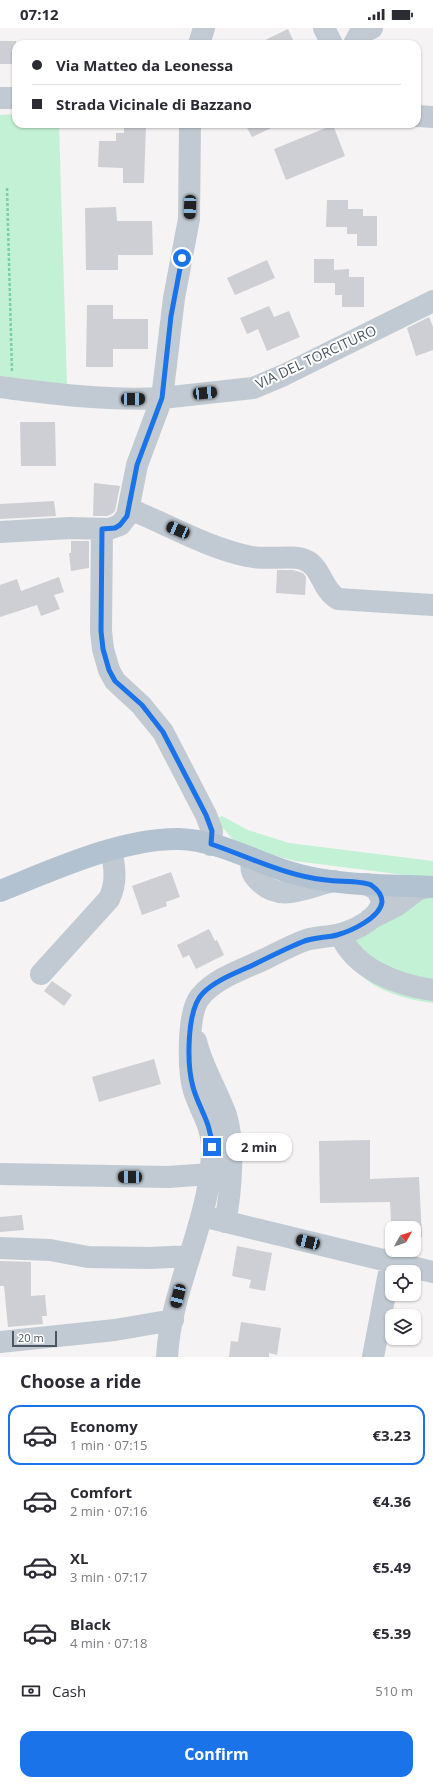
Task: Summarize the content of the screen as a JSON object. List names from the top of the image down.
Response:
{
  "streets": {
    "street": ["VIA DEL TORCITURO"]
  },
  "scale_bar": "20 m",
  "north": "top right",
  "page": {
    "status": "07:12",
    "banner": ["Via Matteo da Leonessa", "Strada Vicinale di Bazzano"],
    "bubble": "2 min",
    "scale": "20 m",
    "heading": "Choose a ride",
    "list": [
      {
        "name": "Economy",
        "note": "1 min · 07:15",
        "value": "€3.23"
      },
      {
        "name": "Comfort",
        "note": "2 min · 07:16",
        "value": "€4.36"
      },
      {
        "name": "XL",
        "note": "3 min · 07:17",
        "value": "€5.49"
      },
      {
        "name": "Black",
        "note": "4 min · 07:18",
        "value": "€5.39"
      }
    ],
    "pay": ["Cash", "510 m"],
    "buttons": "Confirm"
  }
}
